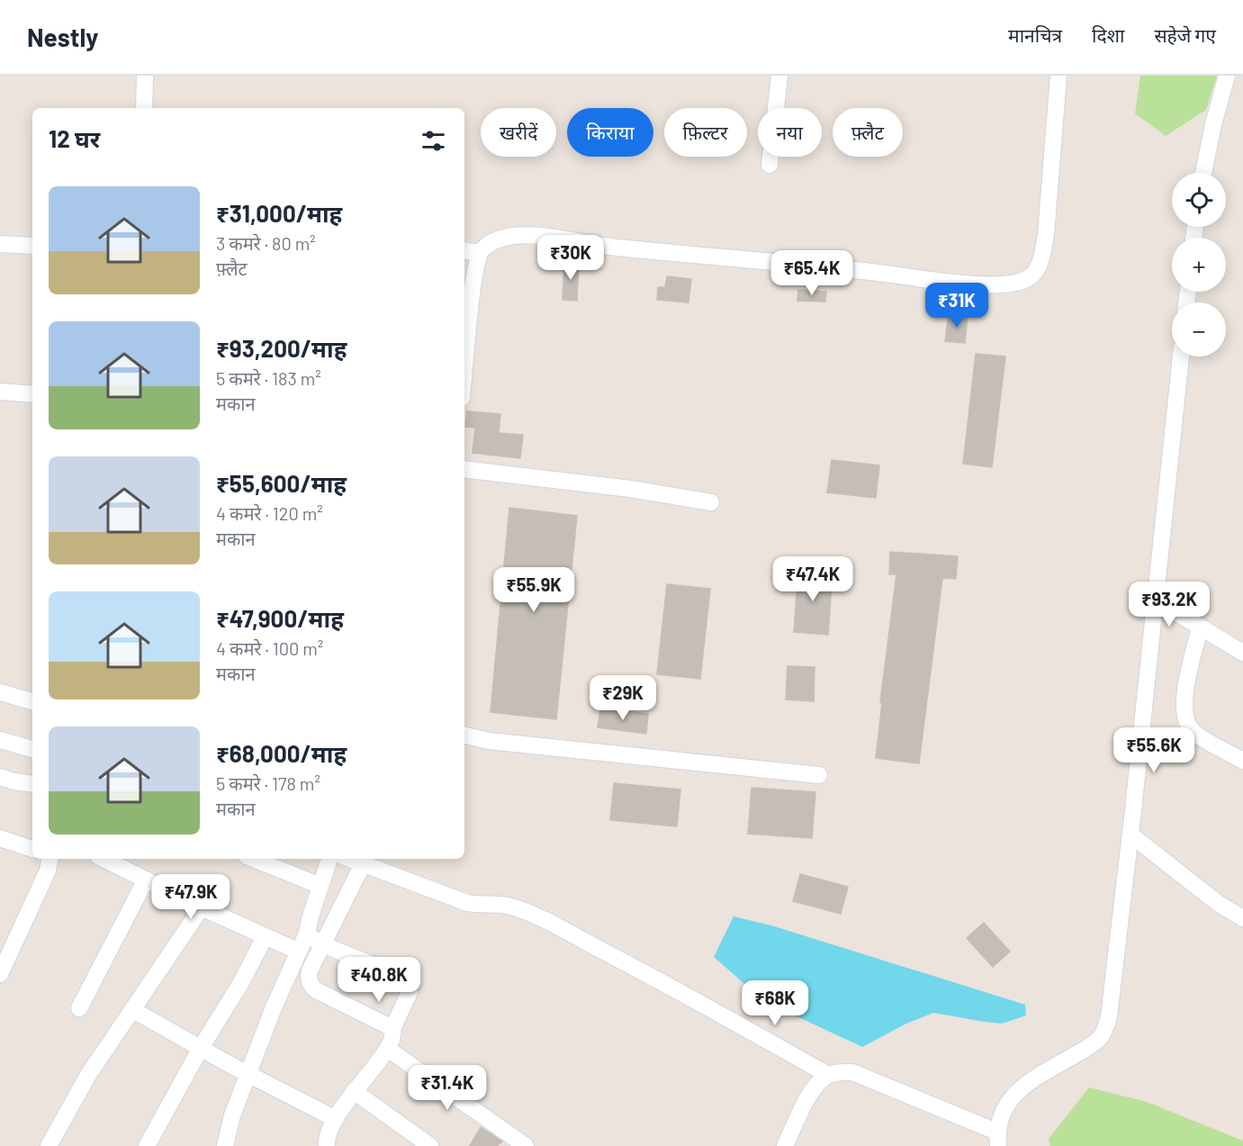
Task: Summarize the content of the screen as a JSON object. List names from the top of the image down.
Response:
{
  "page": {
    "header": "Nestly",
    "nav": ["मानचित्र", "दिशा", "सहेजे गए"],
    "chip": [
      "खरीदें",
      "किराया",
      "फ़िल्टर",
      "नया",
      "फ़्लैट"
    ],
    "heading": "12 घर",
    "map_buttons": ["+", "−"],
    "list": [
      {
        "name": "₹31,000/माह",
        "note": "3 कमरे · 80 m² · फ़्लैट"
      },
      {
        "name": "₹93,200/माह",
        "note": "5 कमरे · 183 m² · मकान"
      },
      {
        "name": "₹55,600/माह",
        "note": "4 कमरे · 120 m² · मकान"
      },
      {
        "name": "₹47,900/माह",
        "note": "4 कमरे · 100 m² · मकान"
      },
      {
        "name": "₹68,000/माह",
        "note": "5 कमरे · 178 m² · मकान"
      }
    ],
    "price": [
      "₹30K",
      "₹65.4K",
      "₹31K",
      "₹47.4K",
      "₹55.9K",
      "₹93.2K",
      "₹29K",
      "₹55.6K",
      "₹47.9K",
      "₹40.8K",
      "₹68K",
      "₹31.4K"
    ]
  }
}
